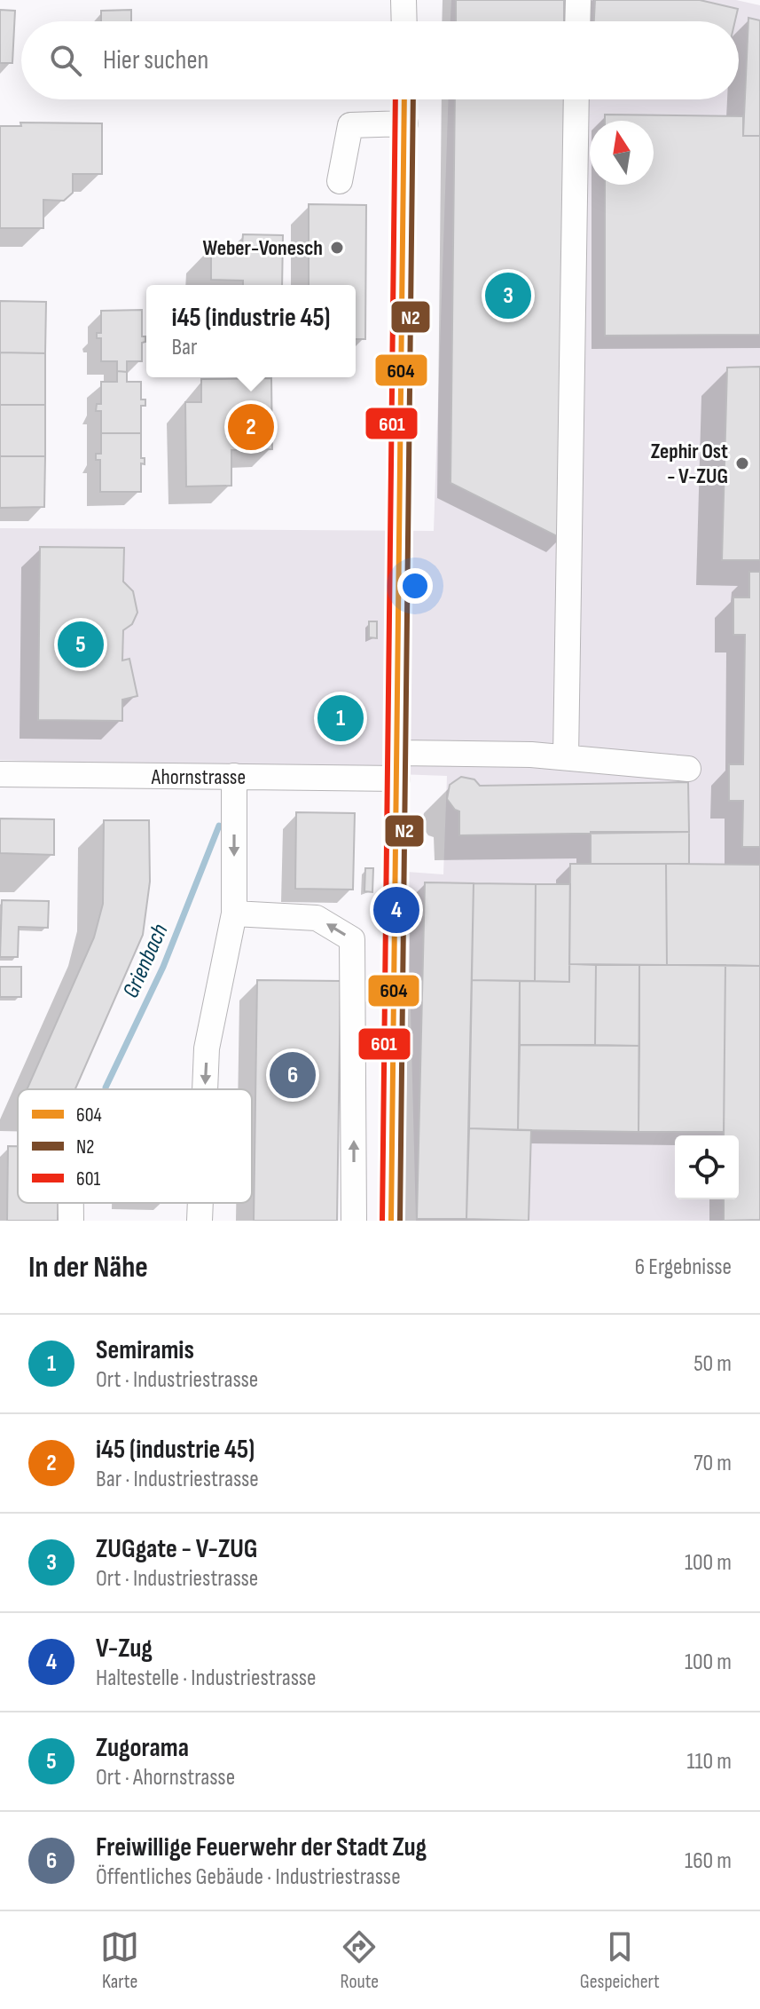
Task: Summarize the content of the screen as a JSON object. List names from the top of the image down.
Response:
{
  "streets": {
    "street": ["Ahornstrasse"]
  },
  "water": ["Grienbach"],
  "places": ["Weber-Vonesch", "Zephir Ost - V-ZUG"],
  "lines": ["transit line 604", "transit line N2", "transit line 601"],
  "legend": ["604", "N2", "601"],
  "north": "top",
  "page": {
    "search": "Hier suchen",
    "pins": [
      "3",
      "2",
      "5",
      "1",
      "4",
      "6"
    ],
    "popup": ["i45 (industrie 45)", "Bar"],
    "heading": ["In der Nähe", "6 Ergebnisse"],
    "list": [
      {
        "mark": "1",
        "name": "Semiramis",
        "note": "Ort · Industriestrasse",
        "value": "50 m"
      },
      {
        "mark": "2",
        "name": "i45 (industrie 45)",
        "note": "Bar · Industriestrasse",
        "value": "70 m"
      },
      {
        "mark": "3",
        "name": "ZUGgate - V-ZUG",
        "note": "Ort · Industriestrasse",
        "value": "100 m"
      },
      {
        "mark": "4",
        "name": "V-Zug",
        "note": "Haltestelle · Industriestrasse",
        "value": "100 m"
      },
      {
        "mark": "5",
        "name": "Zugorama",
        "note": "Ort · Ahornstrasse",
        "value": "110 m"
      },
      {
        "mark": "6",
        "name": "Freiwillige Feuerwehr der Stadt Zug",
        "note": "Öffentliches Gebäude · Industriestrasse",
        "value": "160 m"
      }
    ],
    "nav": ["Karte", "Route", "Gespeichert"]
  }
}
